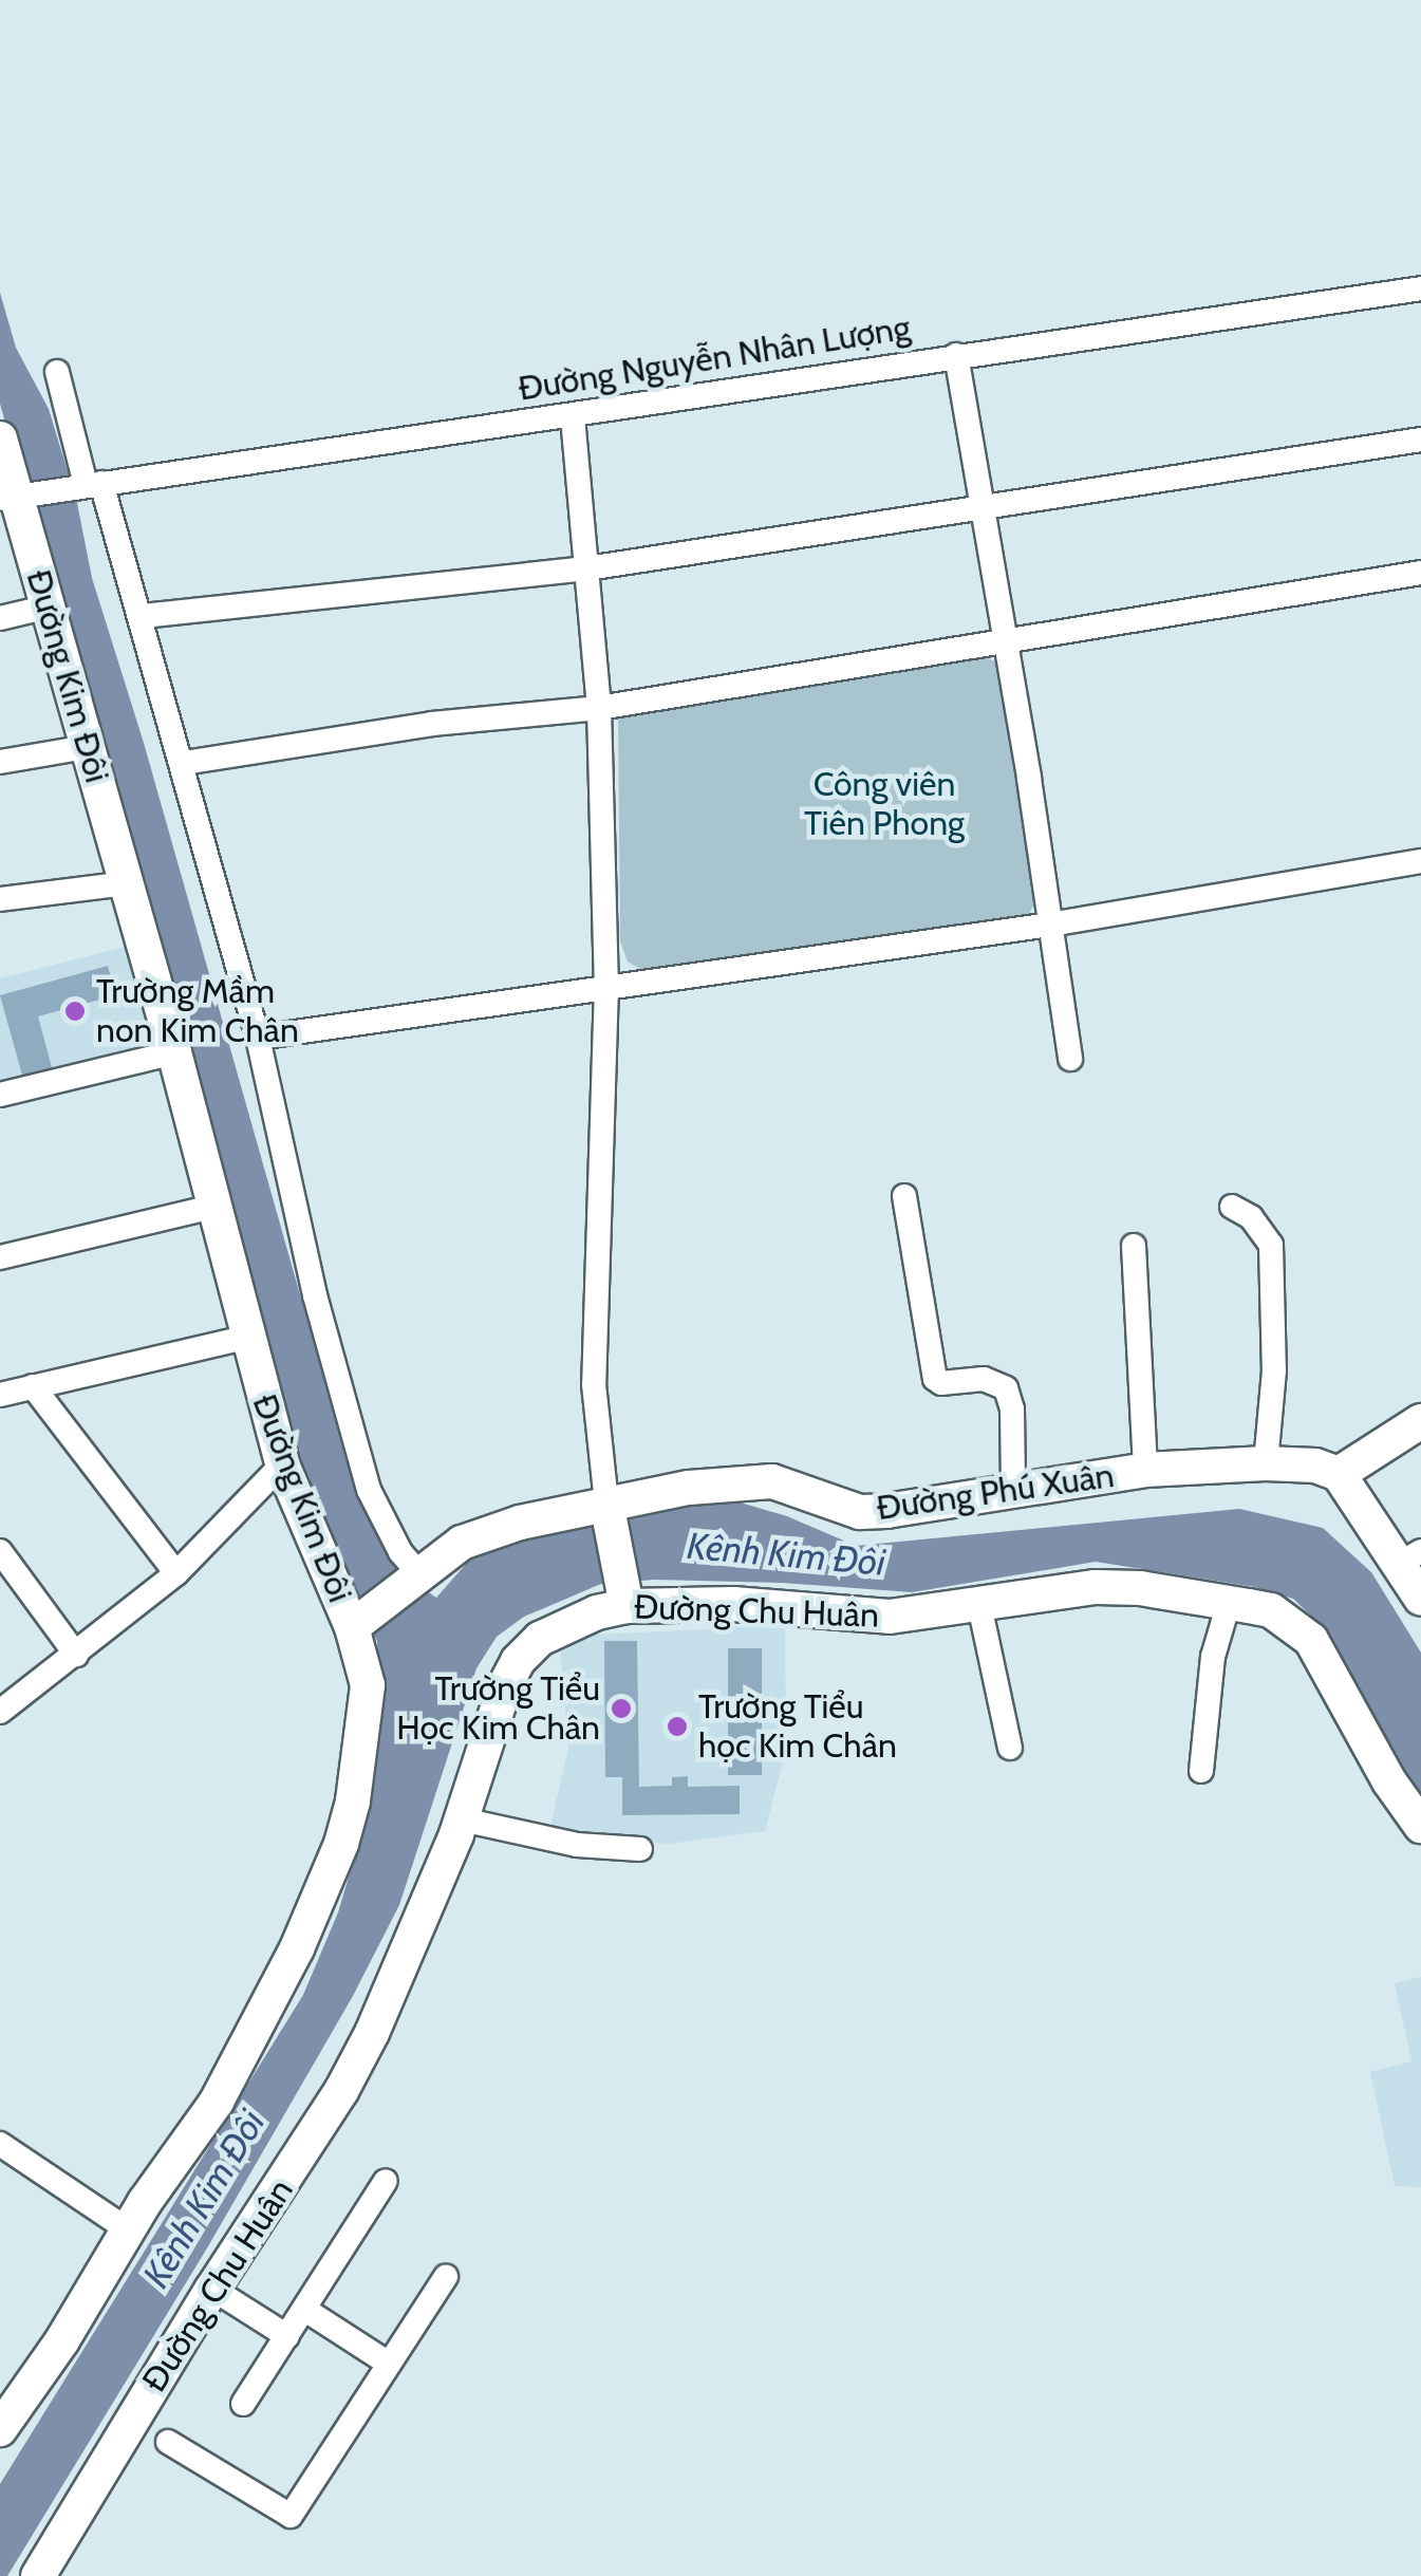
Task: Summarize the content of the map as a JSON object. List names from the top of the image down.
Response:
{
  "streets": {
    "street": [
      "Đường Nguyễn Nhân Lượng",
      "Đường Kim Đôi",
      "Đường Phú Xuân",
      "Đường Chu Huân"
    ]
  },
  "crossings": [
    ["Đường Nguyễn Nhân Lượng", "Đường Kim Đôi"],
    ["Đường Kim Đôi", "Đường Phú Xuân"]
  ],
  "water": ["Kênh Kim Đôi"],
  "parks": ["Công viên Tiên Phong"],
  "places": ["Trường Mầm non Kim Chân", "Trường Tiểu Học Kim Chân", "Trường Tiểu học Kim Chân"]
}
